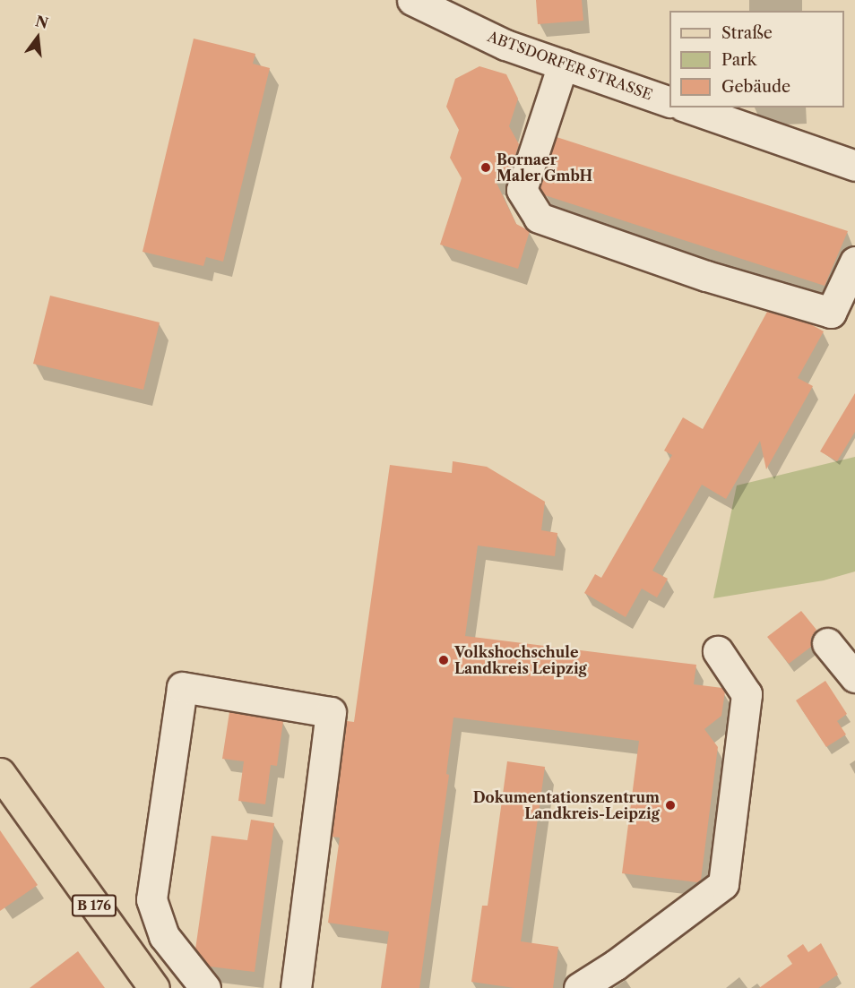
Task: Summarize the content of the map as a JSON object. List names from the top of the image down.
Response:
{
  "streets": {
    "main road": ["B 176"],
    "street": ["ABTSDORFER STRASSE"]
  },
  "places": ["Bornaer Maler GmbH", "Volkshochschule Landkreis Leipzig", "Dokumentationszentrum Landkreis-Leipzig"],
  "legend": ["Straße", "Park", "Gebäude"],
  "north": "top"
}
